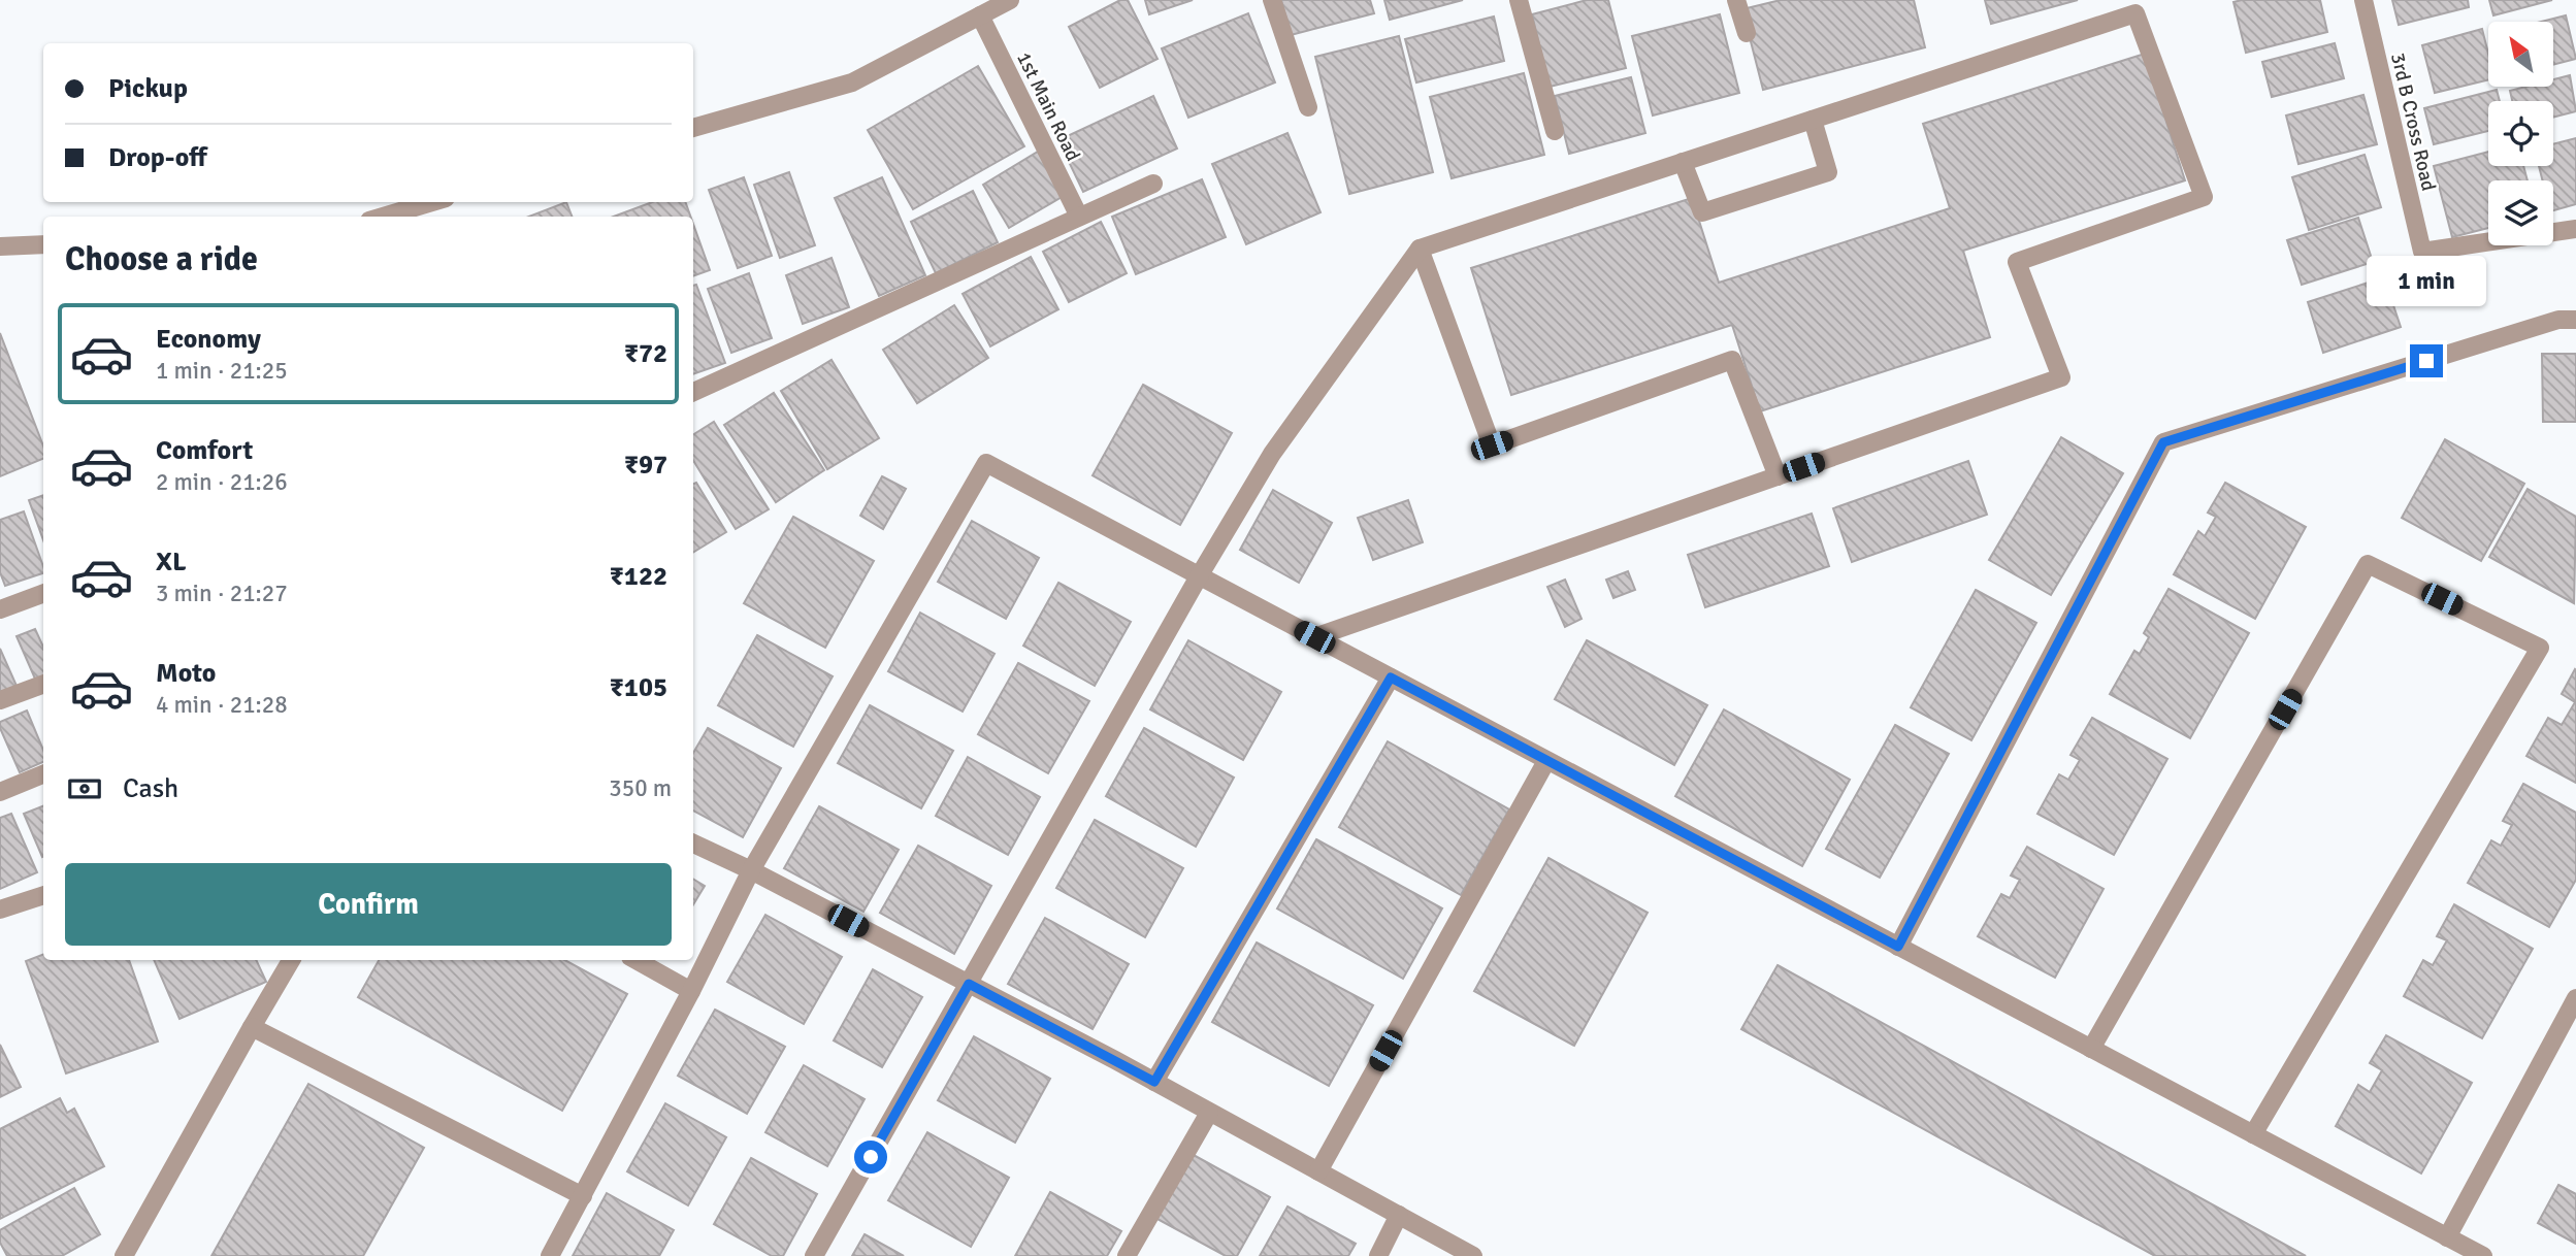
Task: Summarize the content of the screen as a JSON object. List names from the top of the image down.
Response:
{
  "streets": {
    "street": ["1st Main Road", "3rd B Cross Road"]
  },
  "north": "top left",
  "page": {
    "banner": ["Pickup", "Drop-off"],
    "heading": "Choose a ride",
    "bubble": "1 min",
    "list": [
      {
        "name": "Economy",
        "note": "1 min · 21:25",
        "value": "₹72"
      },
      {
        "name": "Comfort",
        "note": "2 min · 21:26",
        "value": "₹97"
      },
      {
        "name": "XL",
        "note": "3 min · 21:27",
        "value": "₹122"
      },
      {
        "name": "Moto",
        "note": "4 min · 21:28",
        "value": "₹105"
      }
    ],
    "pay": ["Cash", "350 m"],
    "buttons": "Confirm"
  }
}
